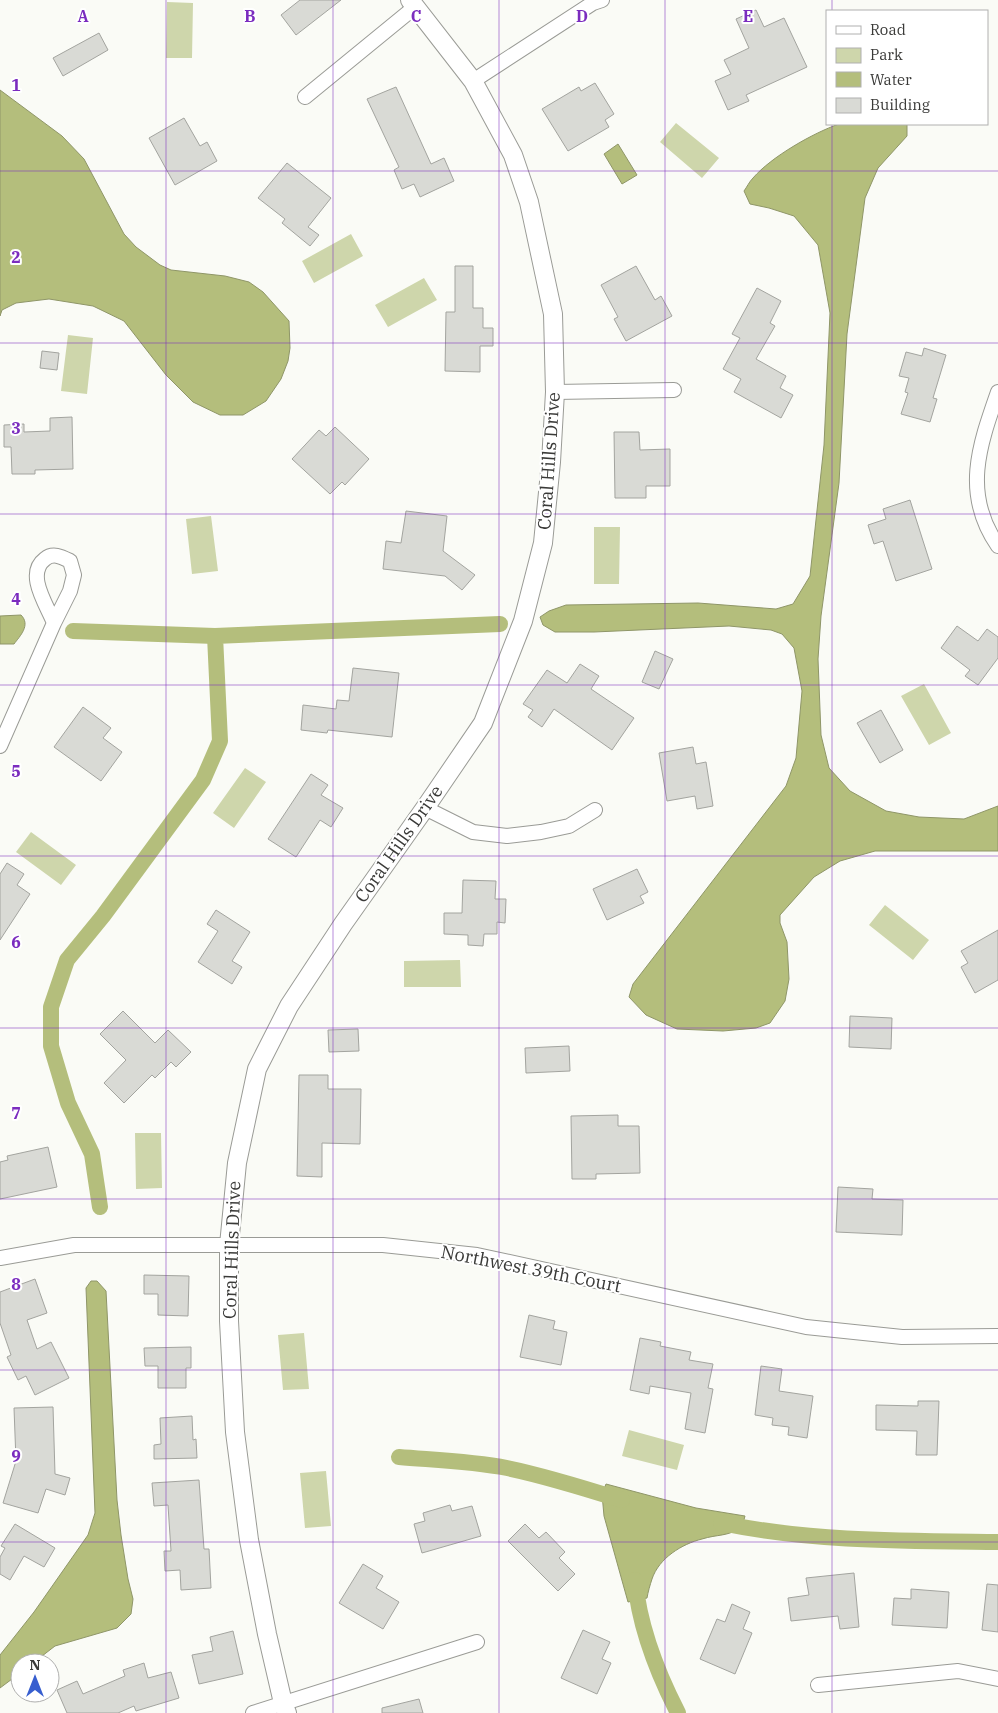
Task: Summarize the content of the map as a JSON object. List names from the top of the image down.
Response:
{
  "streets": {
    "street": ["Coral Hills Drive", "Northwest 39th Court"]
  },
  "crossings": [
    ["Coral Hills Drive", "Northwest 39th Court"]
  ],
  "legend": [
    "Road",
    "Park",
    "Water",
    "Building"
  ],
  "north": "top",
  "grid": {
    "columns": [
      "A",
      "B",
      "C",
      "D",
      "E"
    ],
    "rows": [
      "1",
      "2",
      "3",
      "4",
      "5",
      "6",
      "7",
      "8",
      "9"
    ]
  }
}
